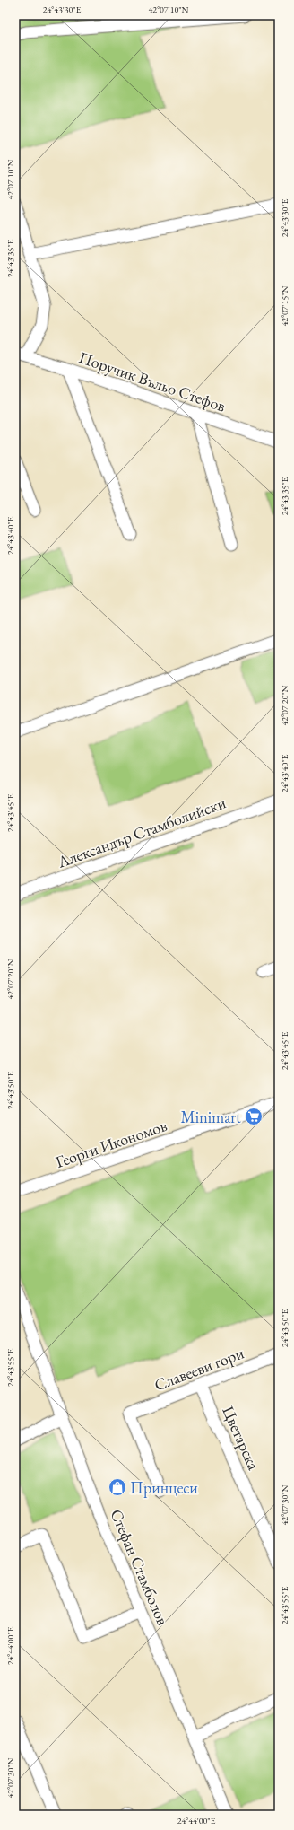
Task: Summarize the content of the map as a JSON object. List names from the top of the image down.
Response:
{
  "streets": {
    "street": [
      "Поручик Въльо Стефов",
      "Александър Стамболийски",
      "Георги Икономов",
      "Славееви гори",
      "Цветарска",
      "Стефан Стамболов"
    ]
  },
  "crossings": [
    ["Славееви гори", "Цветарска"]
  ],
  "places": {
    "supermarket": ["Minimart"],
    "shop": ["Принцеси"]
  },
  "coordinates": [
    "24°43'30\"E",
    "42°07'10\"N",
    "24°43'35\"E",
    "42°07'15\"N",
    "24°43'40\"E",
    "42°07'20\"N",
    "24°43'45\"E",
    "24°43'50\"E",
    "24°43'55\"E",
    "42°07'30\"N",
    "24°44'00\"E"
  ]
}
